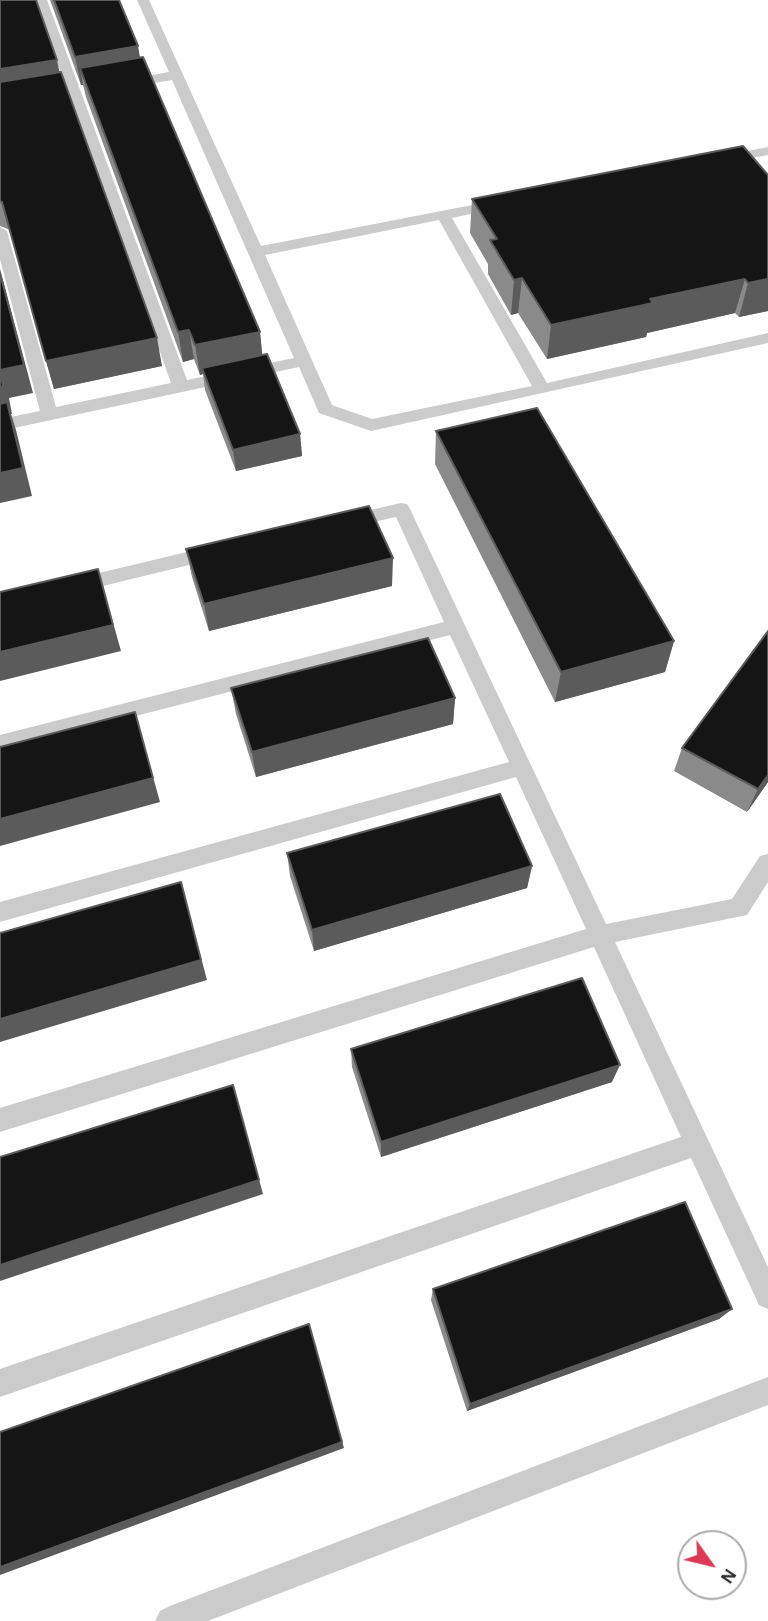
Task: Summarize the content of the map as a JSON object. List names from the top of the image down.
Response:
{
  "north": "bottom right"
}
